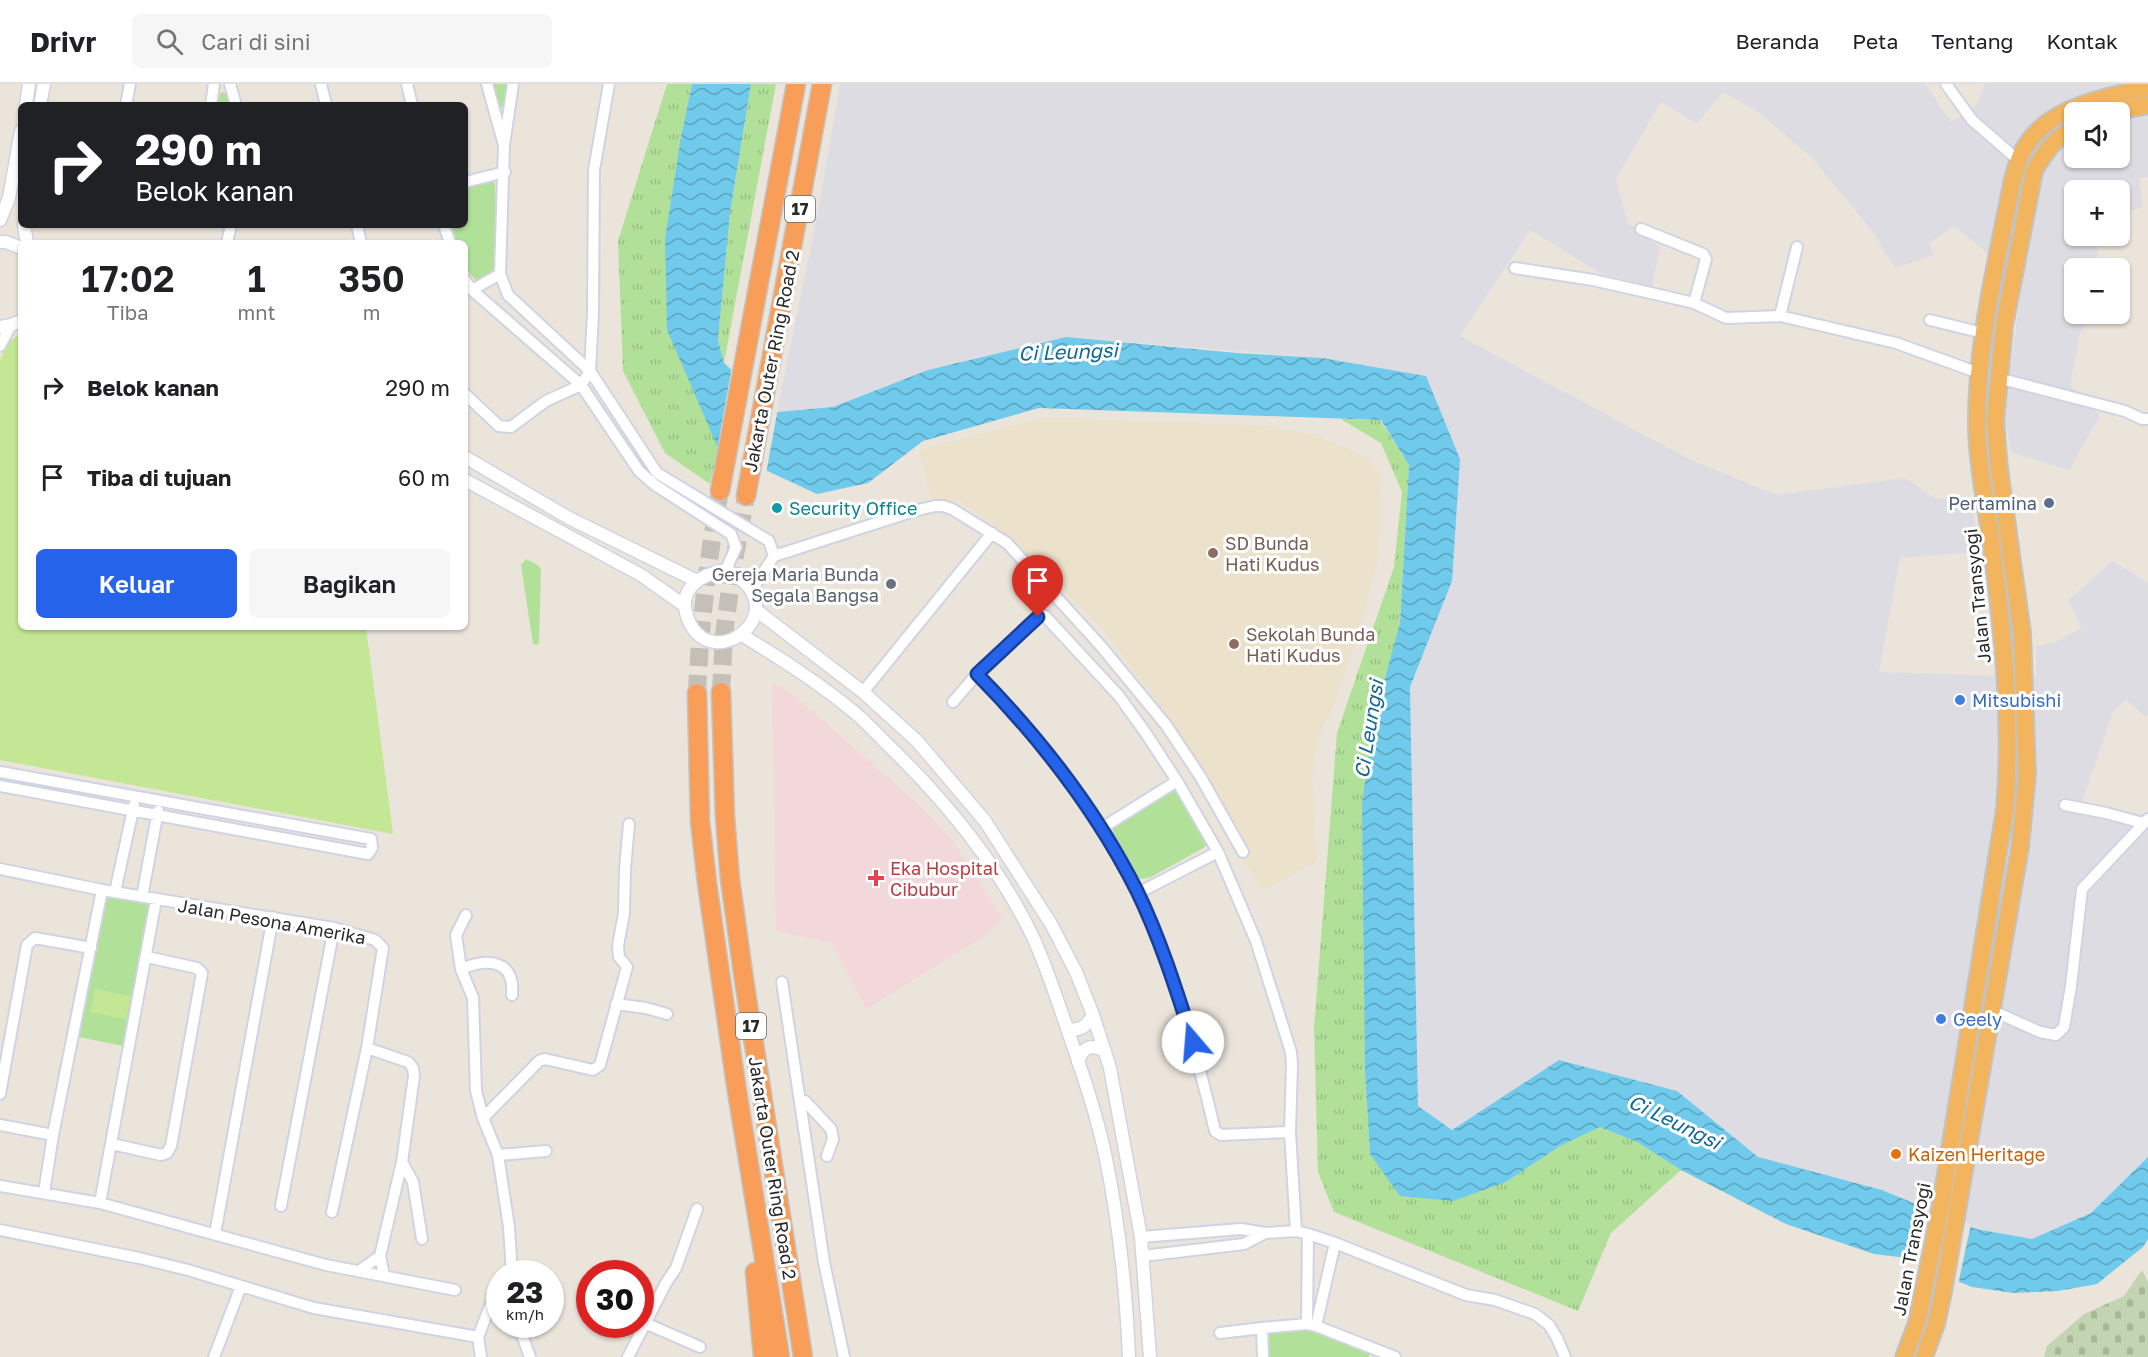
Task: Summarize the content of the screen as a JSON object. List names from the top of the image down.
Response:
{
  "streets": {
    "highway": ["17", "Jakarta Outer Ring Road 2", "Jalan Transyogi"],
    "street": ["Jalan Pesona Amerika"]
  },
  "water": ["Ci Leungsi"],
  "places": {
    "other": [
      "Pertamina",
      "Security Office",
      "SD Bunda Hati Kudus",
      "Gereja Maria Bunda Segala Bangsa",
      "Sekolah Bunda Hati Kudus",
      "Mitsubishi",
      "Geely",
      "Kaizen Heritage"
    ],
    "health": ["Eka Hospital Cibubur"]
  },
  "page": {
    "header": "Drivr",
    "search": "Cari di sini",
    "nav": [
      "Beranda",
      "Peta",
      "Tentang",
      "Kontak"
    ],
    "map_buttons": ["+", "−"],
    "turn": ["290 m", "Belok kanan"],
    "eta": [
      "17:02",
      "Tiba",
      "1",
      "mnt",
      "350",
      "m"
    ],
    "list": [
      {
        "name": "Belok kanan",
        "value": "290 m"
      },
      {
        "name": "Tiba di tujuan",
        "value": "60 m"
      }
    ],
    "buttons": ["Keluar", "Bagikan"],
    "speed": "23 km/h",
    "limit": "30"
  }
}
